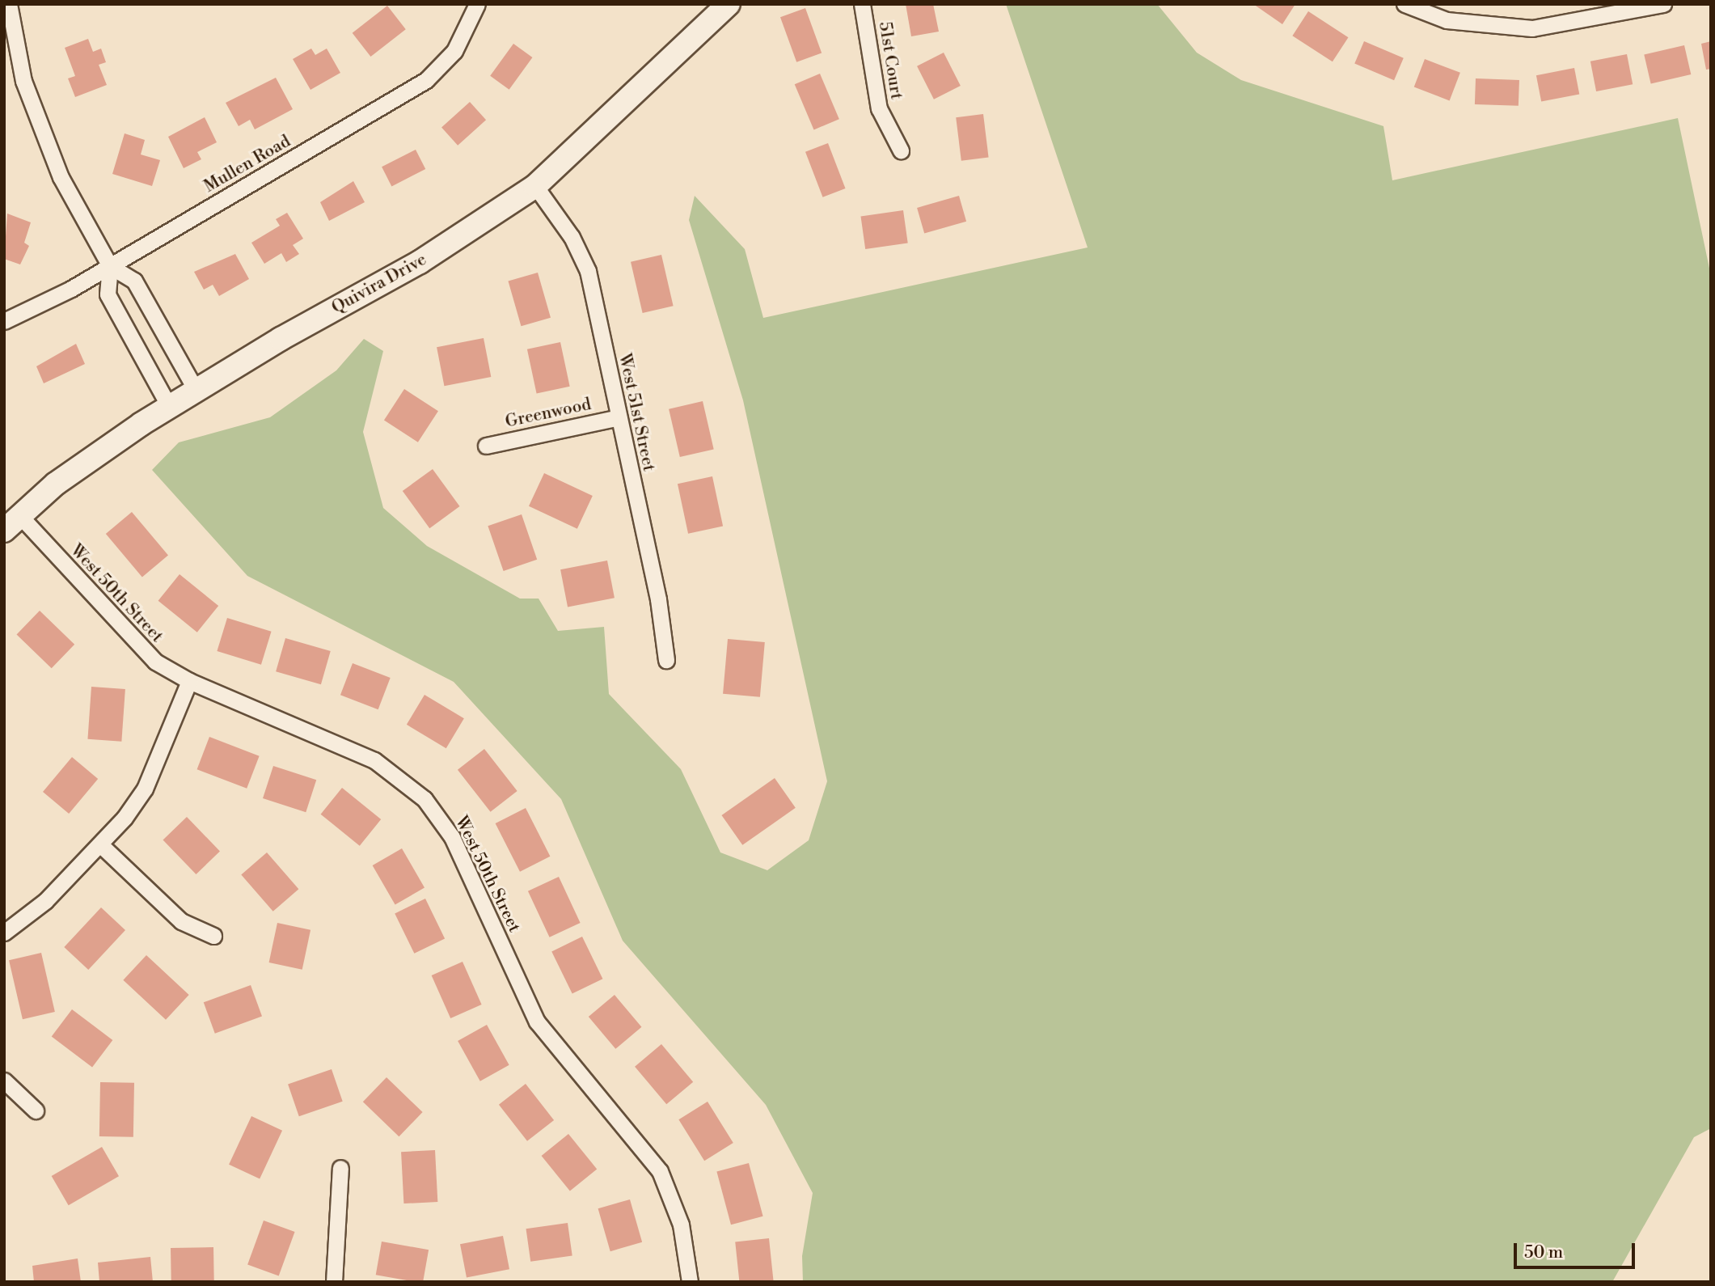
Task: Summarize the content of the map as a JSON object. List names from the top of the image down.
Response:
{
  "streets": {
    "main road": ["Quivira Drive"],
    "street": [
      "51st Court",
      "Mullen Road",
      "West 51st Street",
      "Greenwood",
      "West 50th Street"
    ]
  },
  "crossings": [
    ["Quivira Drive", "West 51st Street"],
    ["Quivira Drive", "West 50th Street"],
    ["West 51st Street", "Greenwood"]
  ],
  "scale_bar": "50 m"
}
